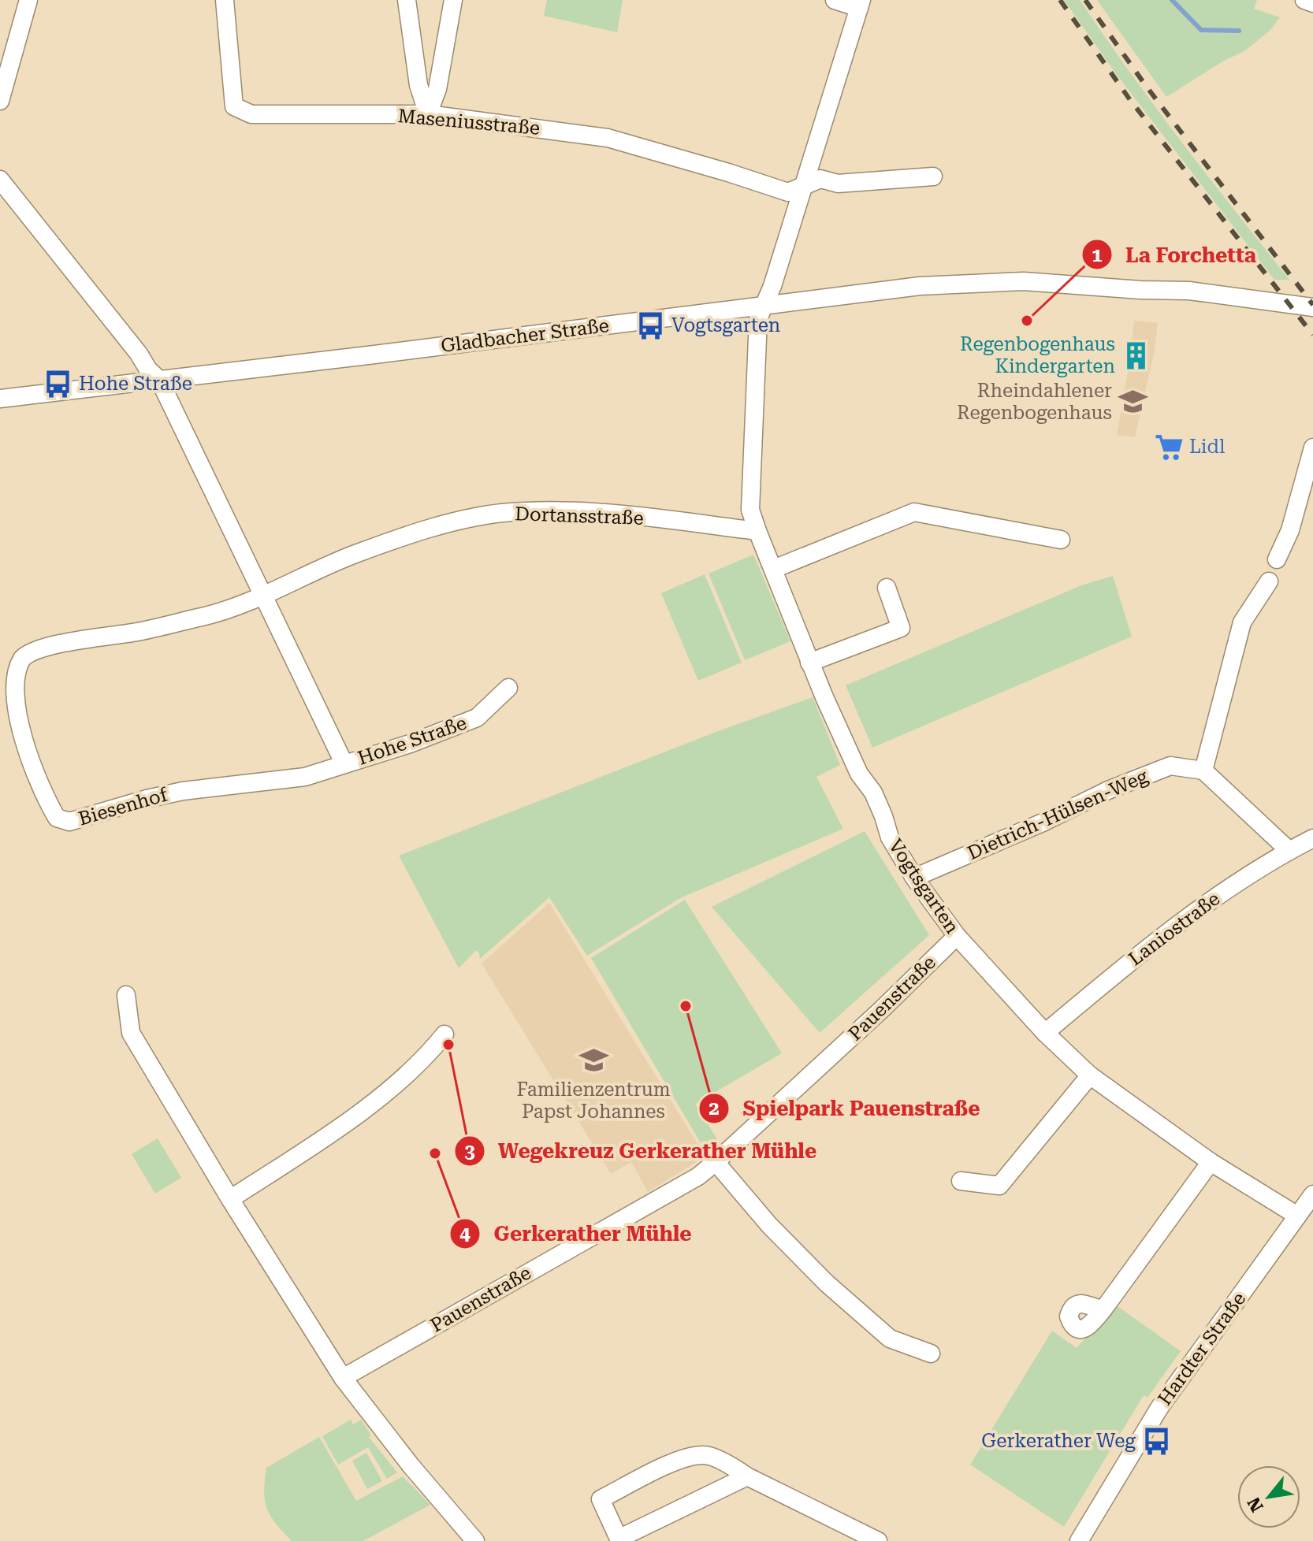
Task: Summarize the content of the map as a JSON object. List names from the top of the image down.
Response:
{
  "streets": {
    "street": [
      "Maseniusstraße",
      "Gladbacher Straße",
      "Dortansstraße",
      "Hohe Straße",
      "Biesenhof",
      "Dietrich-Hülsen-Weg",
      "Vogtsgarten",
      "Laniostraße",
      "Pauenstraße",
      "Hardter Straße"
    ]
  },
  "crossings": [
    ["Maseniusstraße", "Vogtsgarten"],
    ["Gladbacher Straße", "Hohe Straße"],
    ["Gladbacher Straße", "Vogtsgarten"],
    ["Dortansstraße", "Hohe Straße"],
    ["Dortansstraße", "Biesenhof"],
    ["Dortansstraße", "Vogtsgarten"],
    ["Hohe Straße", "Biesenhof"],
    ["Dietrich-Hülsen-Weg", "Vogtsgarten"],
    ["Vogtsgarten", "Laniostraße"],
    ["Vogtsgarten", "Pauenstraße"],
    ["Vogtsgarten", "Hardter Straße"]
  ],
  "places": {
    "other": [
      "La Forchetta",
      "Spielpark Pauenstraße",
      "Wegekreuz Gerkerather Mühle",
      "Gerkerather Mühle"
    ],
    "bus stop": ["Vogtsgarten", "Hohe Straße", "Gerkerather Weg"],
    "building": ["Regenbogenhaus Kindergarten"],
    "school or university": ["Rheindahlener Regenbogenhaus", "Familienzentrum Papst Johannes"],
    "supermarket": ["Lidl"]
  },
  "north": "bottom left"
}
